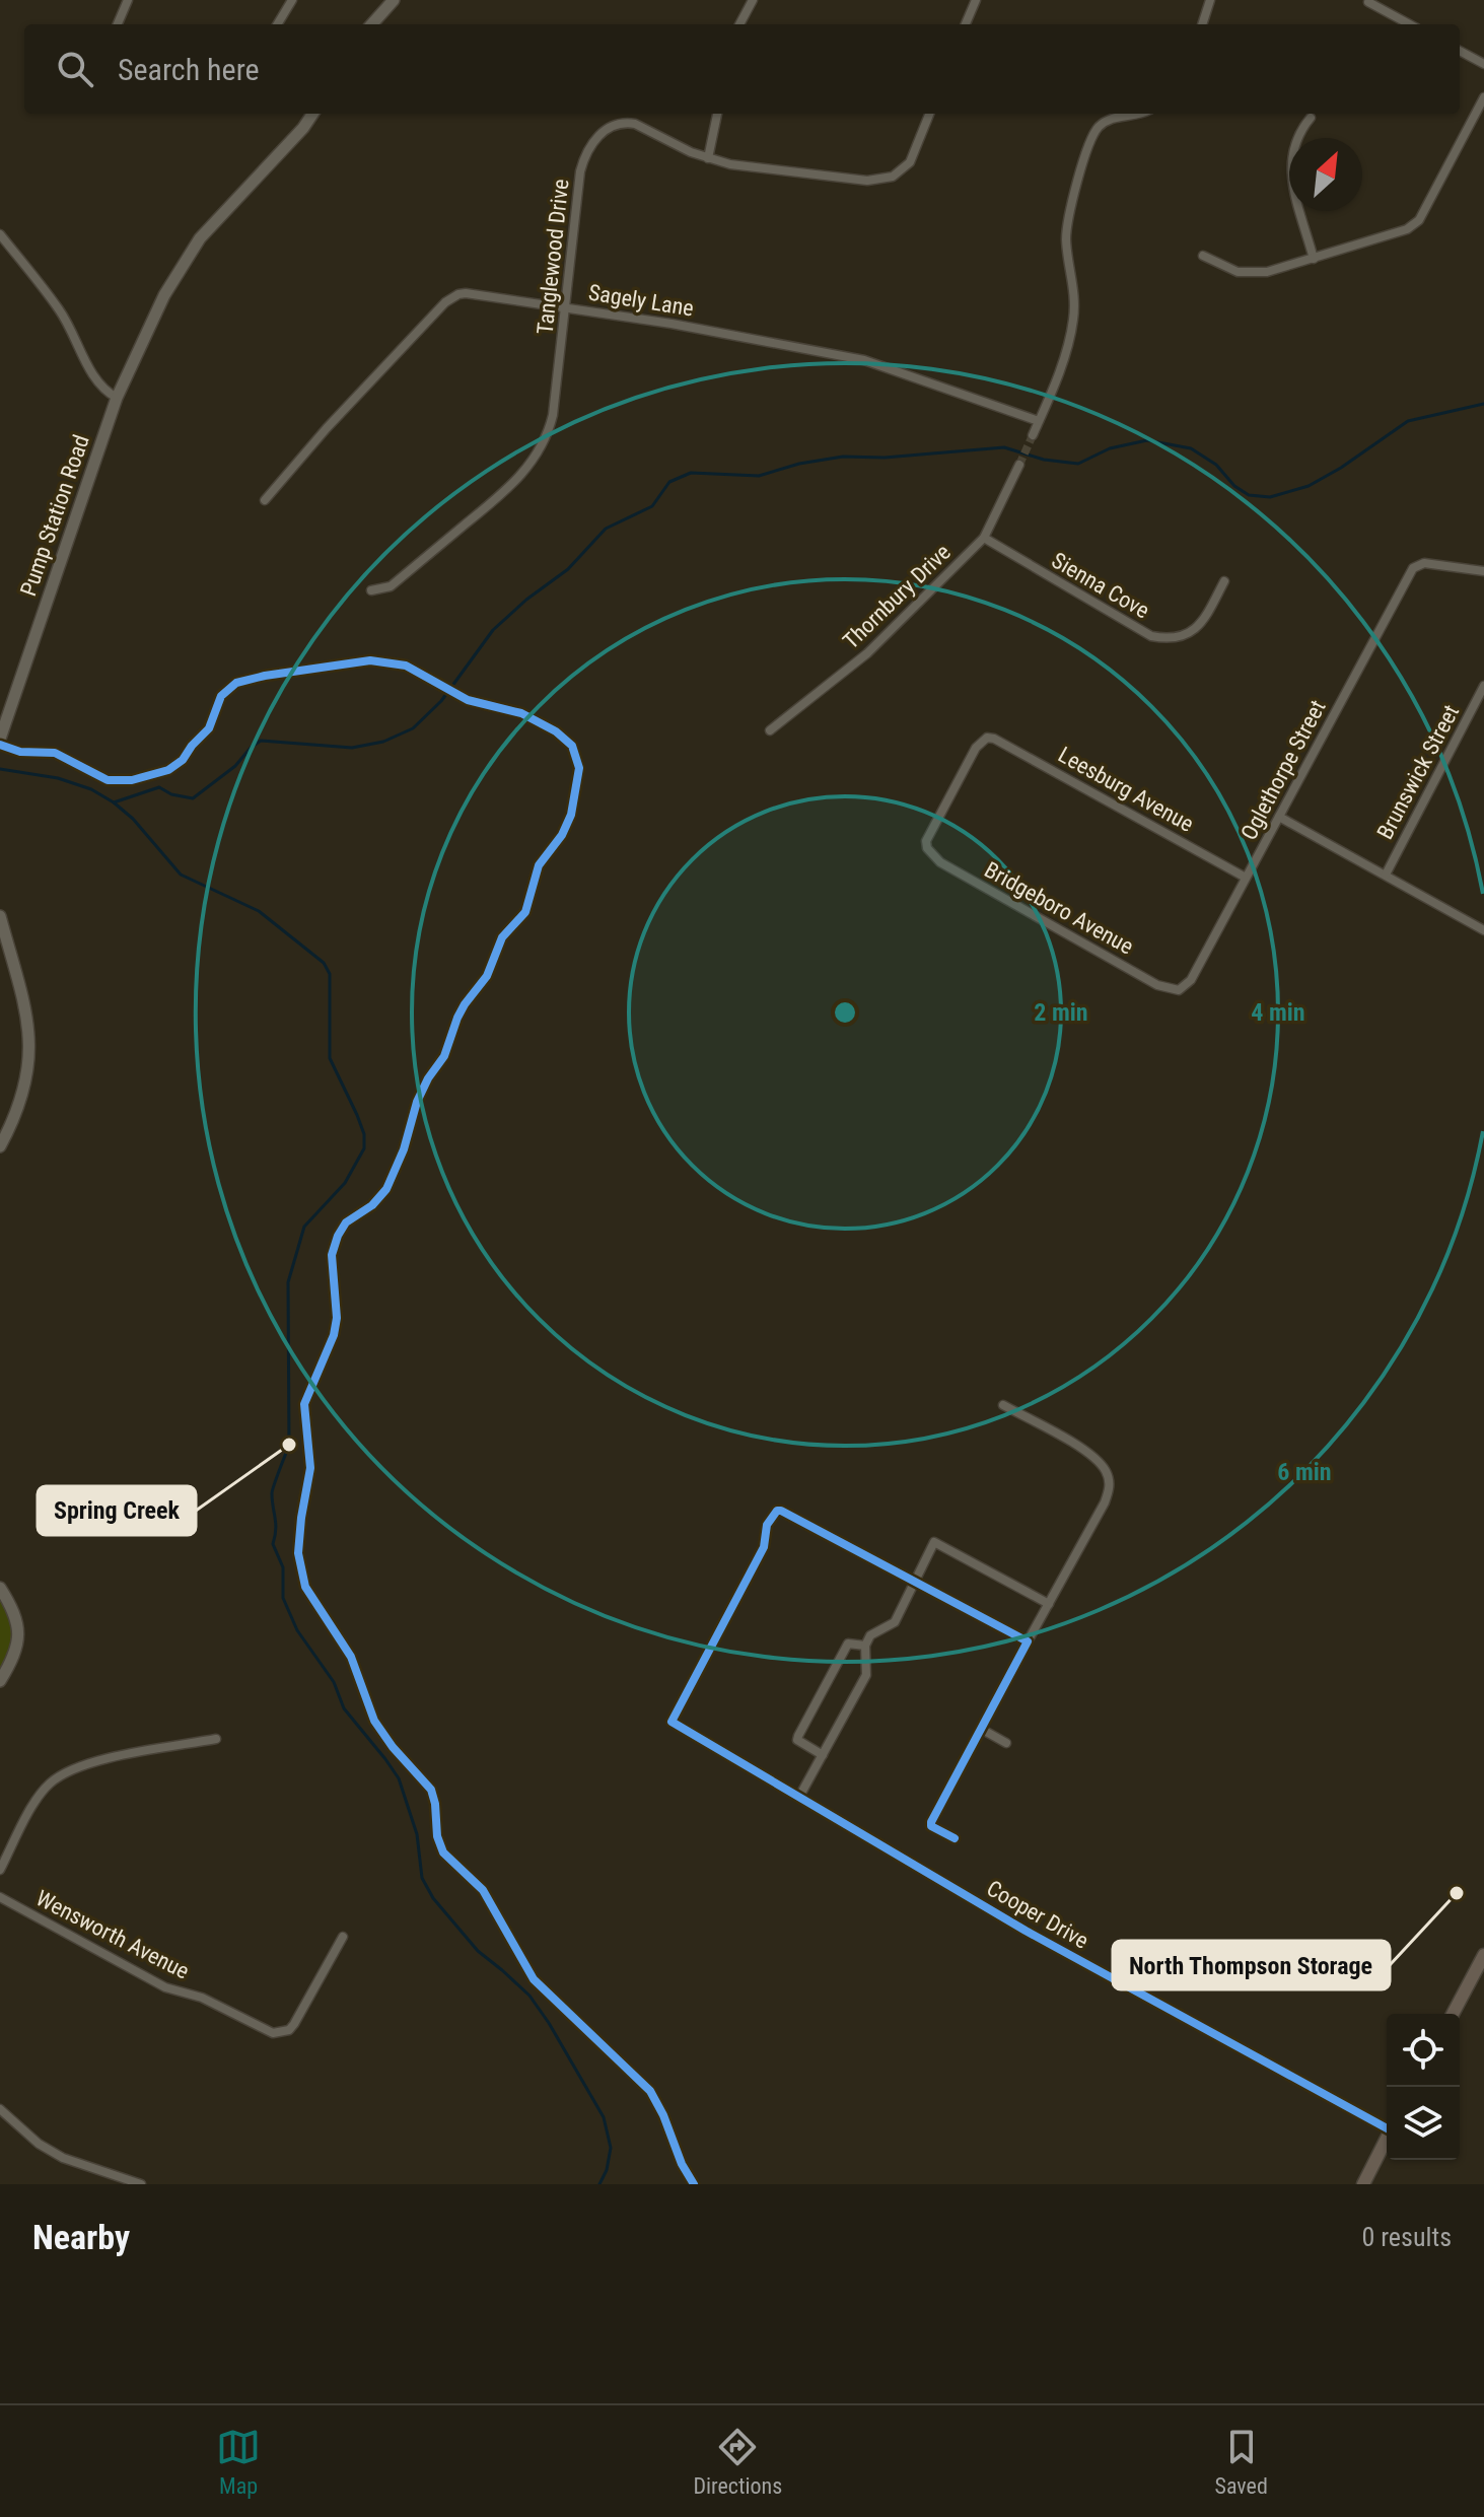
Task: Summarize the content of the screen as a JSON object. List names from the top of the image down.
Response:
{
  "streets": {
    "street": [
      "Tanglewood Drive",
      "Sagely Lane",
      "Pump Station Road",
      "Sienna Cove",
      "Thornbury Drive",
      "Oglethorpe Street",
      "Brunswick Street",
      "Leesburg Avenue",
      "Bridgeboro Avenue",
      "Cooper Drive",
      "Wensworth Avenue"
    ]
  },
  "crossings": [
    ["Tanglewood Drive", "Sagely Lane"],
    ["Sienna Cove", "Thornbury Drive"],
    ["Oglethorpe Street", "Leesburg Avenue"],
    ["Oglethorpe Street", "Bridgeboro Avenue"],
    ["Leesburg Avenue", "Bridgeboro Avenue"]
  ],
  "places": ["Spring Creek", "North Thompson Storage"],
  "north": "top right",
  "page": {
    "search": "Search here",
    "heading": ["Nearby", "0 results"],
    "nav": ["Map", "Directions", "Saved"]
  },
  "rings": ["2 min", "4 min", "6 min"]
}
